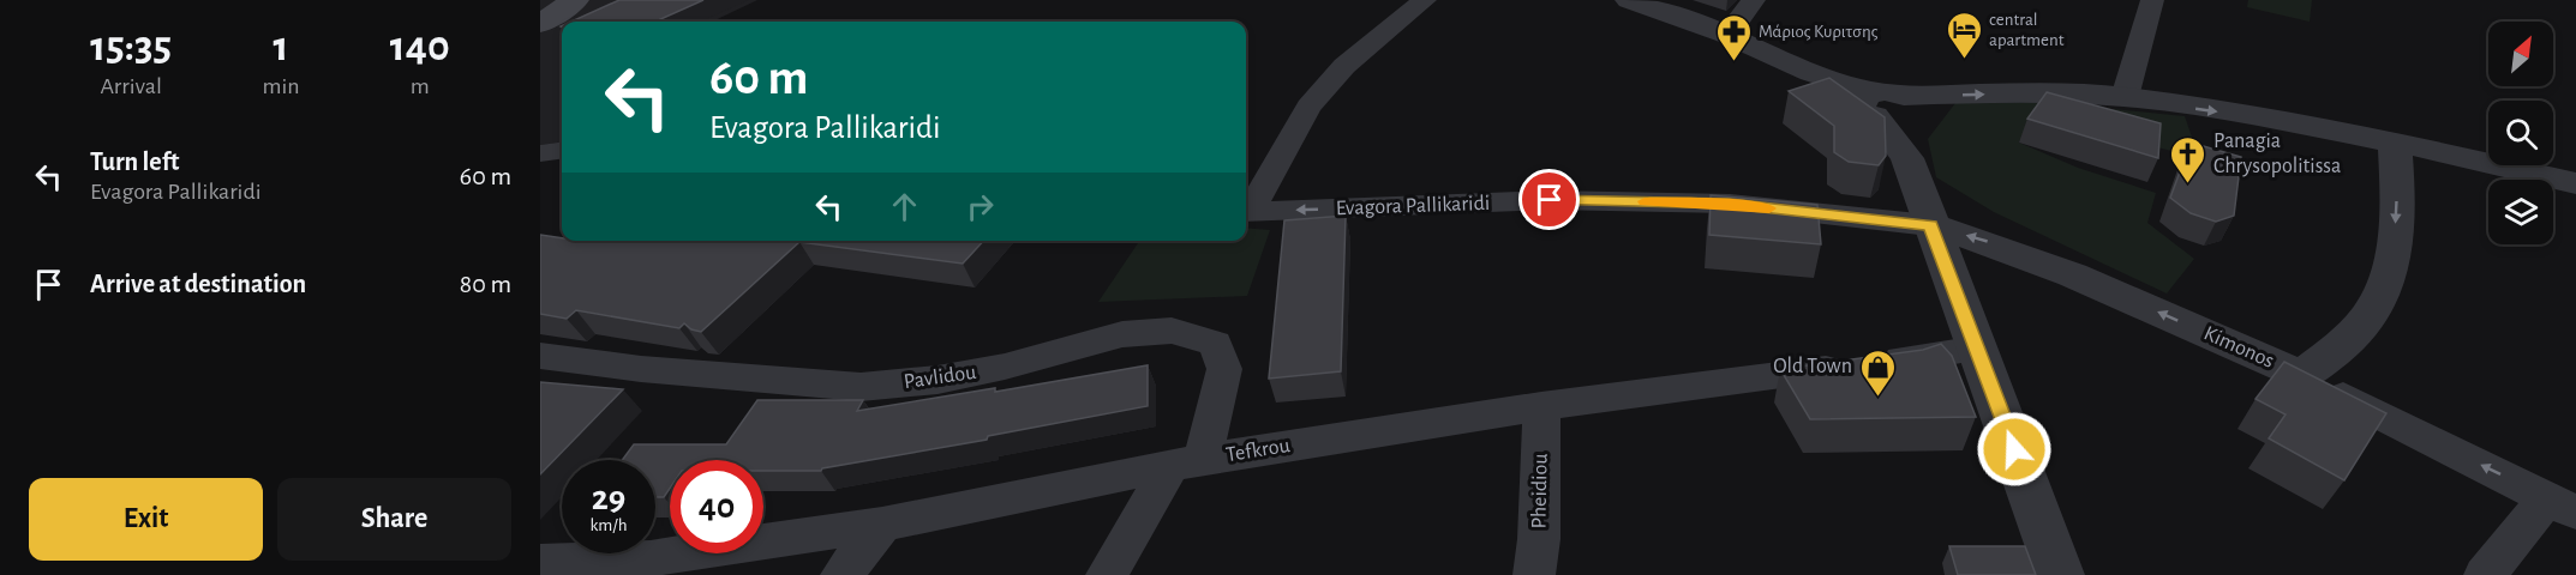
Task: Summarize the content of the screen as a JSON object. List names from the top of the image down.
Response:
{
  "streets": {
    "street": [
      "Evagora Pallikaridi",
      "Kimonos",
      "Pavlidou",
      "Tefkrou",
      "Pheidiou"
    ]
  },
  "crossings": [
    ["Evagora Pallikaridi", "Kimonos"],
    ["Pavlidou", "Tefkrou"],
    ["Tefkrou", "Pheidiou"]
  ],
  "places": {
    "hotel": ["central apartment"],
    "pharmacy": ["Μάριος Κυριτσης"],
    "church": ["Panagia Chrysopolitissa"],
    "shop": ["Old Town"]
  },
  "north": "top right",
  "page": {
    "eta": [
      "15:35",
      "Arrival",
      "1",
      "min",
      "140",
      "m"
    ],
    "turn": ["60 m", "Evagora Pallikaridi"],
    "list": [
      {
        "name": "Turn left",
        "note": "Evagora Pallikaridi",
        "value": "60 m"
      },
      {
        "name": "Arrive at destination",
        "value": "80 m"
      }
    ],
    "speed": "29 km/h",
    "limit": "40",
    "buttons": ["Exit", "Share"]
  }
}
